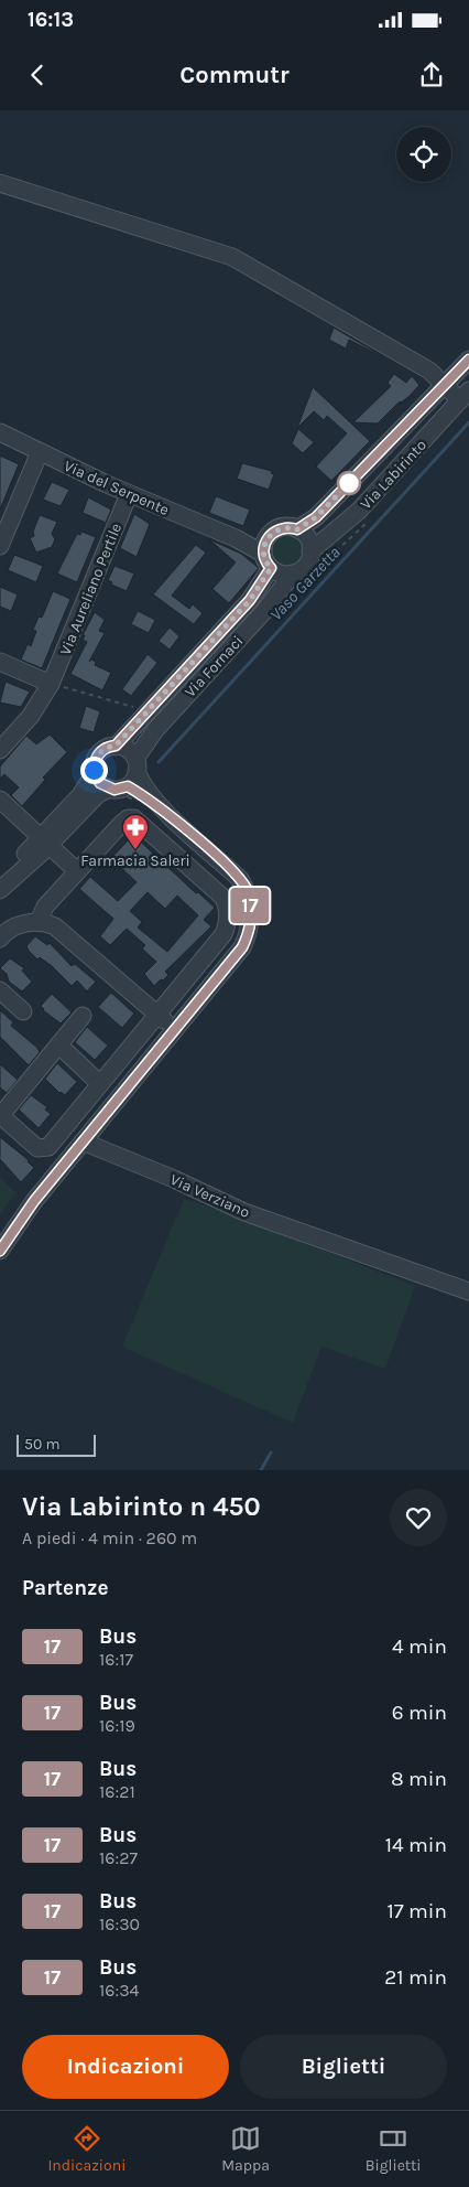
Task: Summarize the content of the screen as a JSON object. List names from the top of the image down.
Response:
{
  "streets": {
    "street": [
      "Via Labirinto",
      "Via del Serpente",
      "Via Aureliano Pertile",
      "Via Fornaci",
      "Via Verziano"
    ]
  },
  "crossings": [
    ["Via Labirinto", "Via del Serpente"],
    ["Via Labirinto", "Via Fornaci"],
    ["Via del Serpente", "Via Aureliano Pertile"],
    ["Via del Serpente", "Via Fornaci"]
  ],
  "water": ["Vaso Garzetta"],
  "places": {
    "pharmacy": ["Farmacia Saleri"]
  },
  "lines": ["bus line 17"],
  "scale_bar": "50 m",
  "page": {
    "status": "16:13",
    "header": "Commutr",
    "on_map": "17",
    "scale": "50 m",
    "heading": [
      ["Via Labirinto n 450", "A piedi · 4 min · 260 m"],
      "Partenze"
    ],
    "list": [
      {
        "mark": "17",
        "name": "Bus",
        "note": "16:17",
        "value": "4 min"
      },
      {
        "mark": "17",
        "name": "Bus",
        "note": "16:19",
        "value": "6 min"
      },
      {
        "mark": "17",
        "name": "Bus",
        "note": "16:21",
        "value": "8 min"
      },
      {
        "mark": "17",
        "name": "Bus",
        "note": "16:27",
        "value": "14 min"
      },
      {
        "mark": "17",
        "name": "Bus",
        "note": "16:30",
        "value": "17 min"
      },
      {
        "mark": "17",
        "name": "Bus",
        "note": "16:34",
        "value": "21 min"
      }
    ],
    "buttons": ["Indicazioni", "Biglietti"],
    "tabs": ["Indicazioni", "Mappa", "Biglietti"]
  }
}
